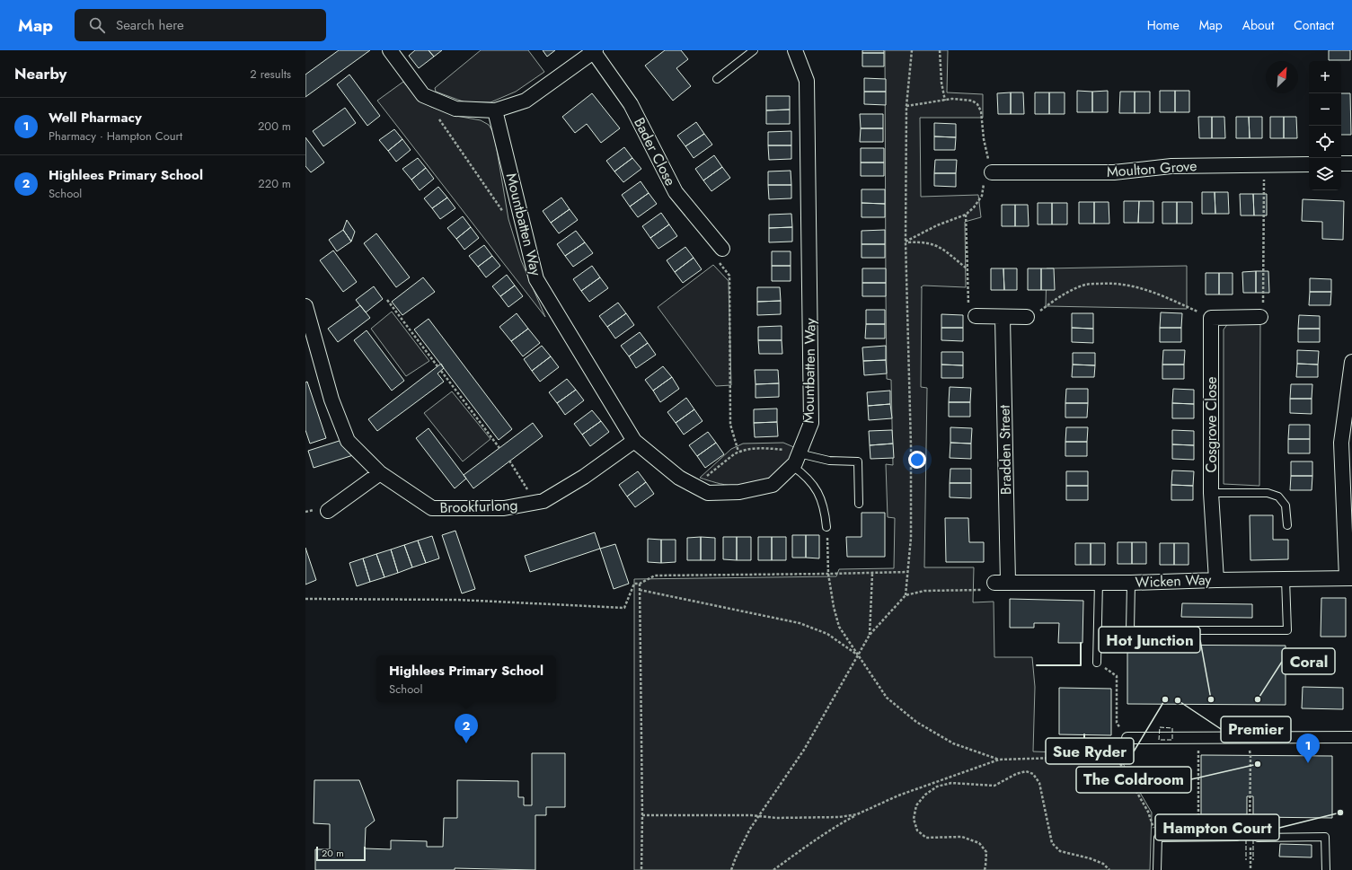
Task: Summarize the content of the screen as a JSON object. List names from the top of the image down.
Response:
{
  "streets": {
    "street": [
      "Bader Close",
      "Moulton Grove",
      "Mountbatten Way",
      "Cosgrove Close",
      "Bradden Street",
      "Brookfurlong",
      "Wicken Way"
    ]
  },
  "crossings": [
    ["Mountbatten Way", "Brookfurlong"],
    ["Cosgrove Close", "Wicken Way"],
    ["Bradden Street", "Wicken Way"]
  ],
  "places": [
    "Sue Ryder",
    "Hot Junction",
    "Coral",
    "Premier",
    "The Coldroom",
    "Hampton Court"
  ],
  "scale_bar": "20 m",
  "north": "top right",
  "page": {
    "header": "Map",
    "search": "Search here",
    "nav": [
      "Home",
      "Map",
      "About",
      "Contact"
    ],
    "heading": ["Nearby", "2 results"],
    "map_buttons": ["+", "−"],
    "list": [
      {
        "mark": "1",
        "name": "Well Pharmacy",
        "note": "Pharmacy · Hampton Court",
        "value": "200 m"
      },
      {
        "mark": "2",
        "name": "Highlees Primary School",
        "note": "School",
        "value": "220 m"
      }
    ],
    "popup": ["Highlees Primary School", "School"],
    "pins": ["2", "1"],
    "scale": "20 m"
  }
}
